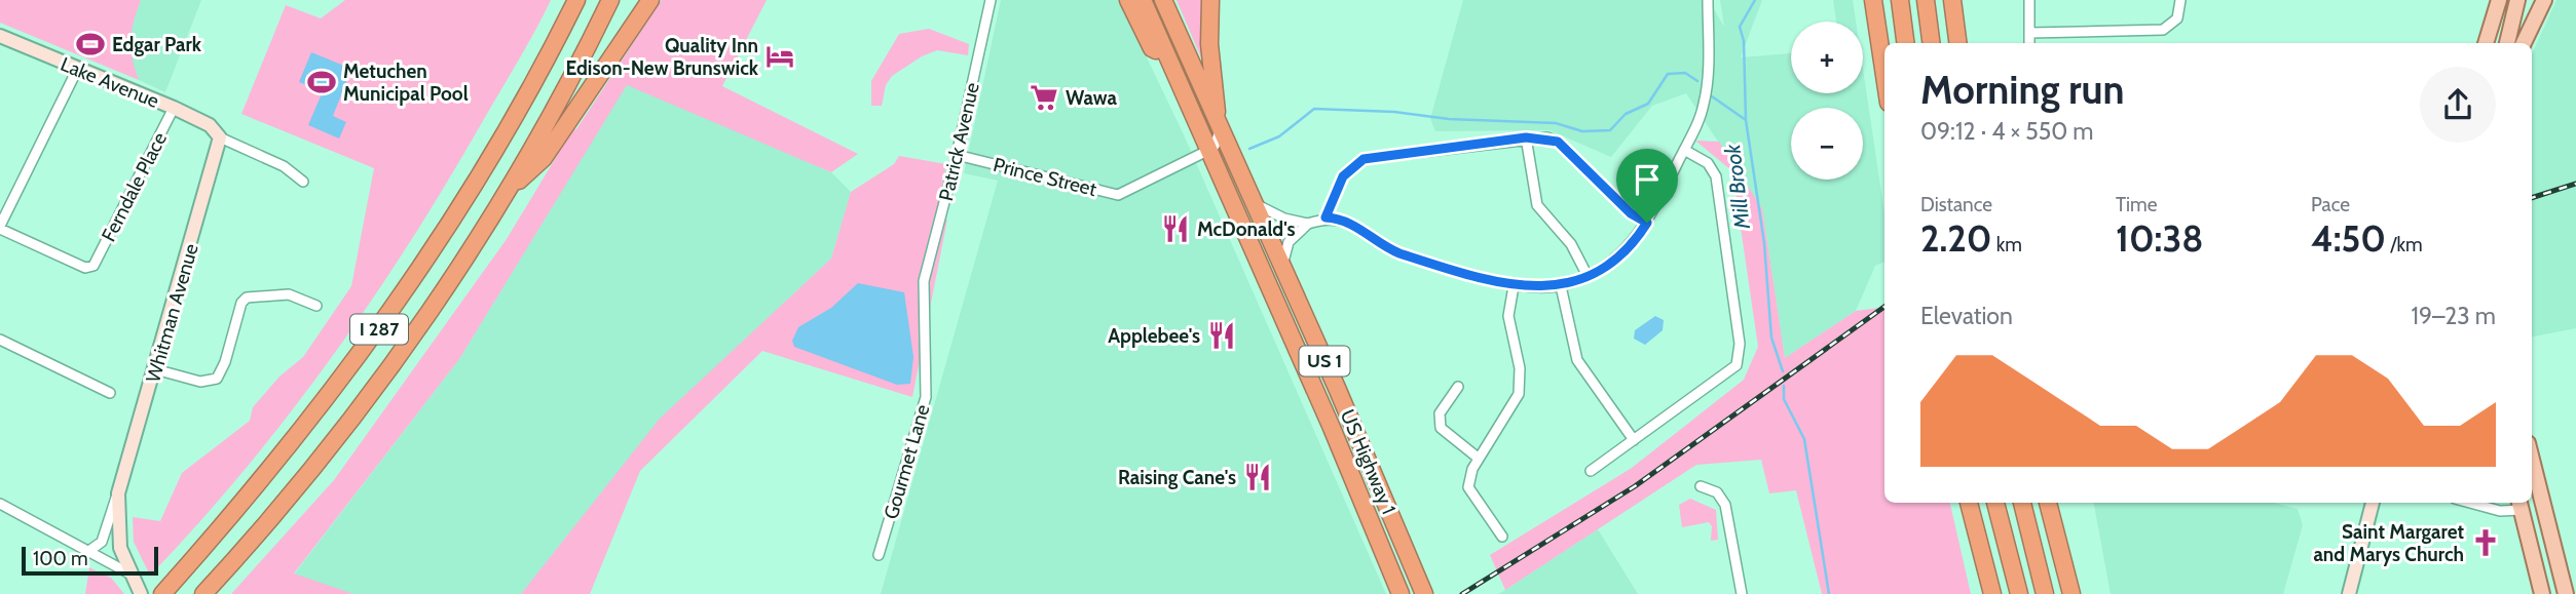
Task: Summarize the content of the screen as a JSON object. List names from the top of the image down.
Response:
{
  "streets": {
    "highway": ["I 287", "US 1", "US Highway 1"],
    "street": [
      "Lake Avenue",
      "Patrick Avenue",
      "Prince Street",
      "Ferndale Place",
      "Whitman Avenue",
      "Gourmet Lane"
    ]
  },
  "crossings": [
    ["Lake Avenue", "Ferndale Place"],
    ["Lake Avenue", "Whitman Avenue"],
    ["Patrick Avenue", "Prince Street"],
    ["Patrick Avenue", "Gourmet Lane"],
    ["Prince Street", "US 1"],
    ["Prince Street", "US Highway 1"],
    ["US 1", "US Highway 1"]
  ],
  "water": ["Mill Brook"],
  "places": {
    "sports": ["Edgar Park", "Metuchen Municipal Pool"],
    "hotel": ["Quality Inn Edison-New Brunswick"],
    "supermarket": ["Wawa"],
    "restaurant": ["McDonald's", "Applebee's", "Raising Cane's"],
    "church": ["Saint Margaret and Marys Church"]
  },
  "scale_bar": "100 m",
  "page": {
    "map_buttons": ["+", "−"],
    "heading": ["Morning run", "09:12 · 4 × 550 m"],
    "stats": [
      ["Distance", "2.20 km"],
      ["Time", "10:38"],
      ["Pace", "4:50 /km"]
    ],
    "chart": ["Elevation", "19–23 m"],
    "scale": "100 m"
  }
}
